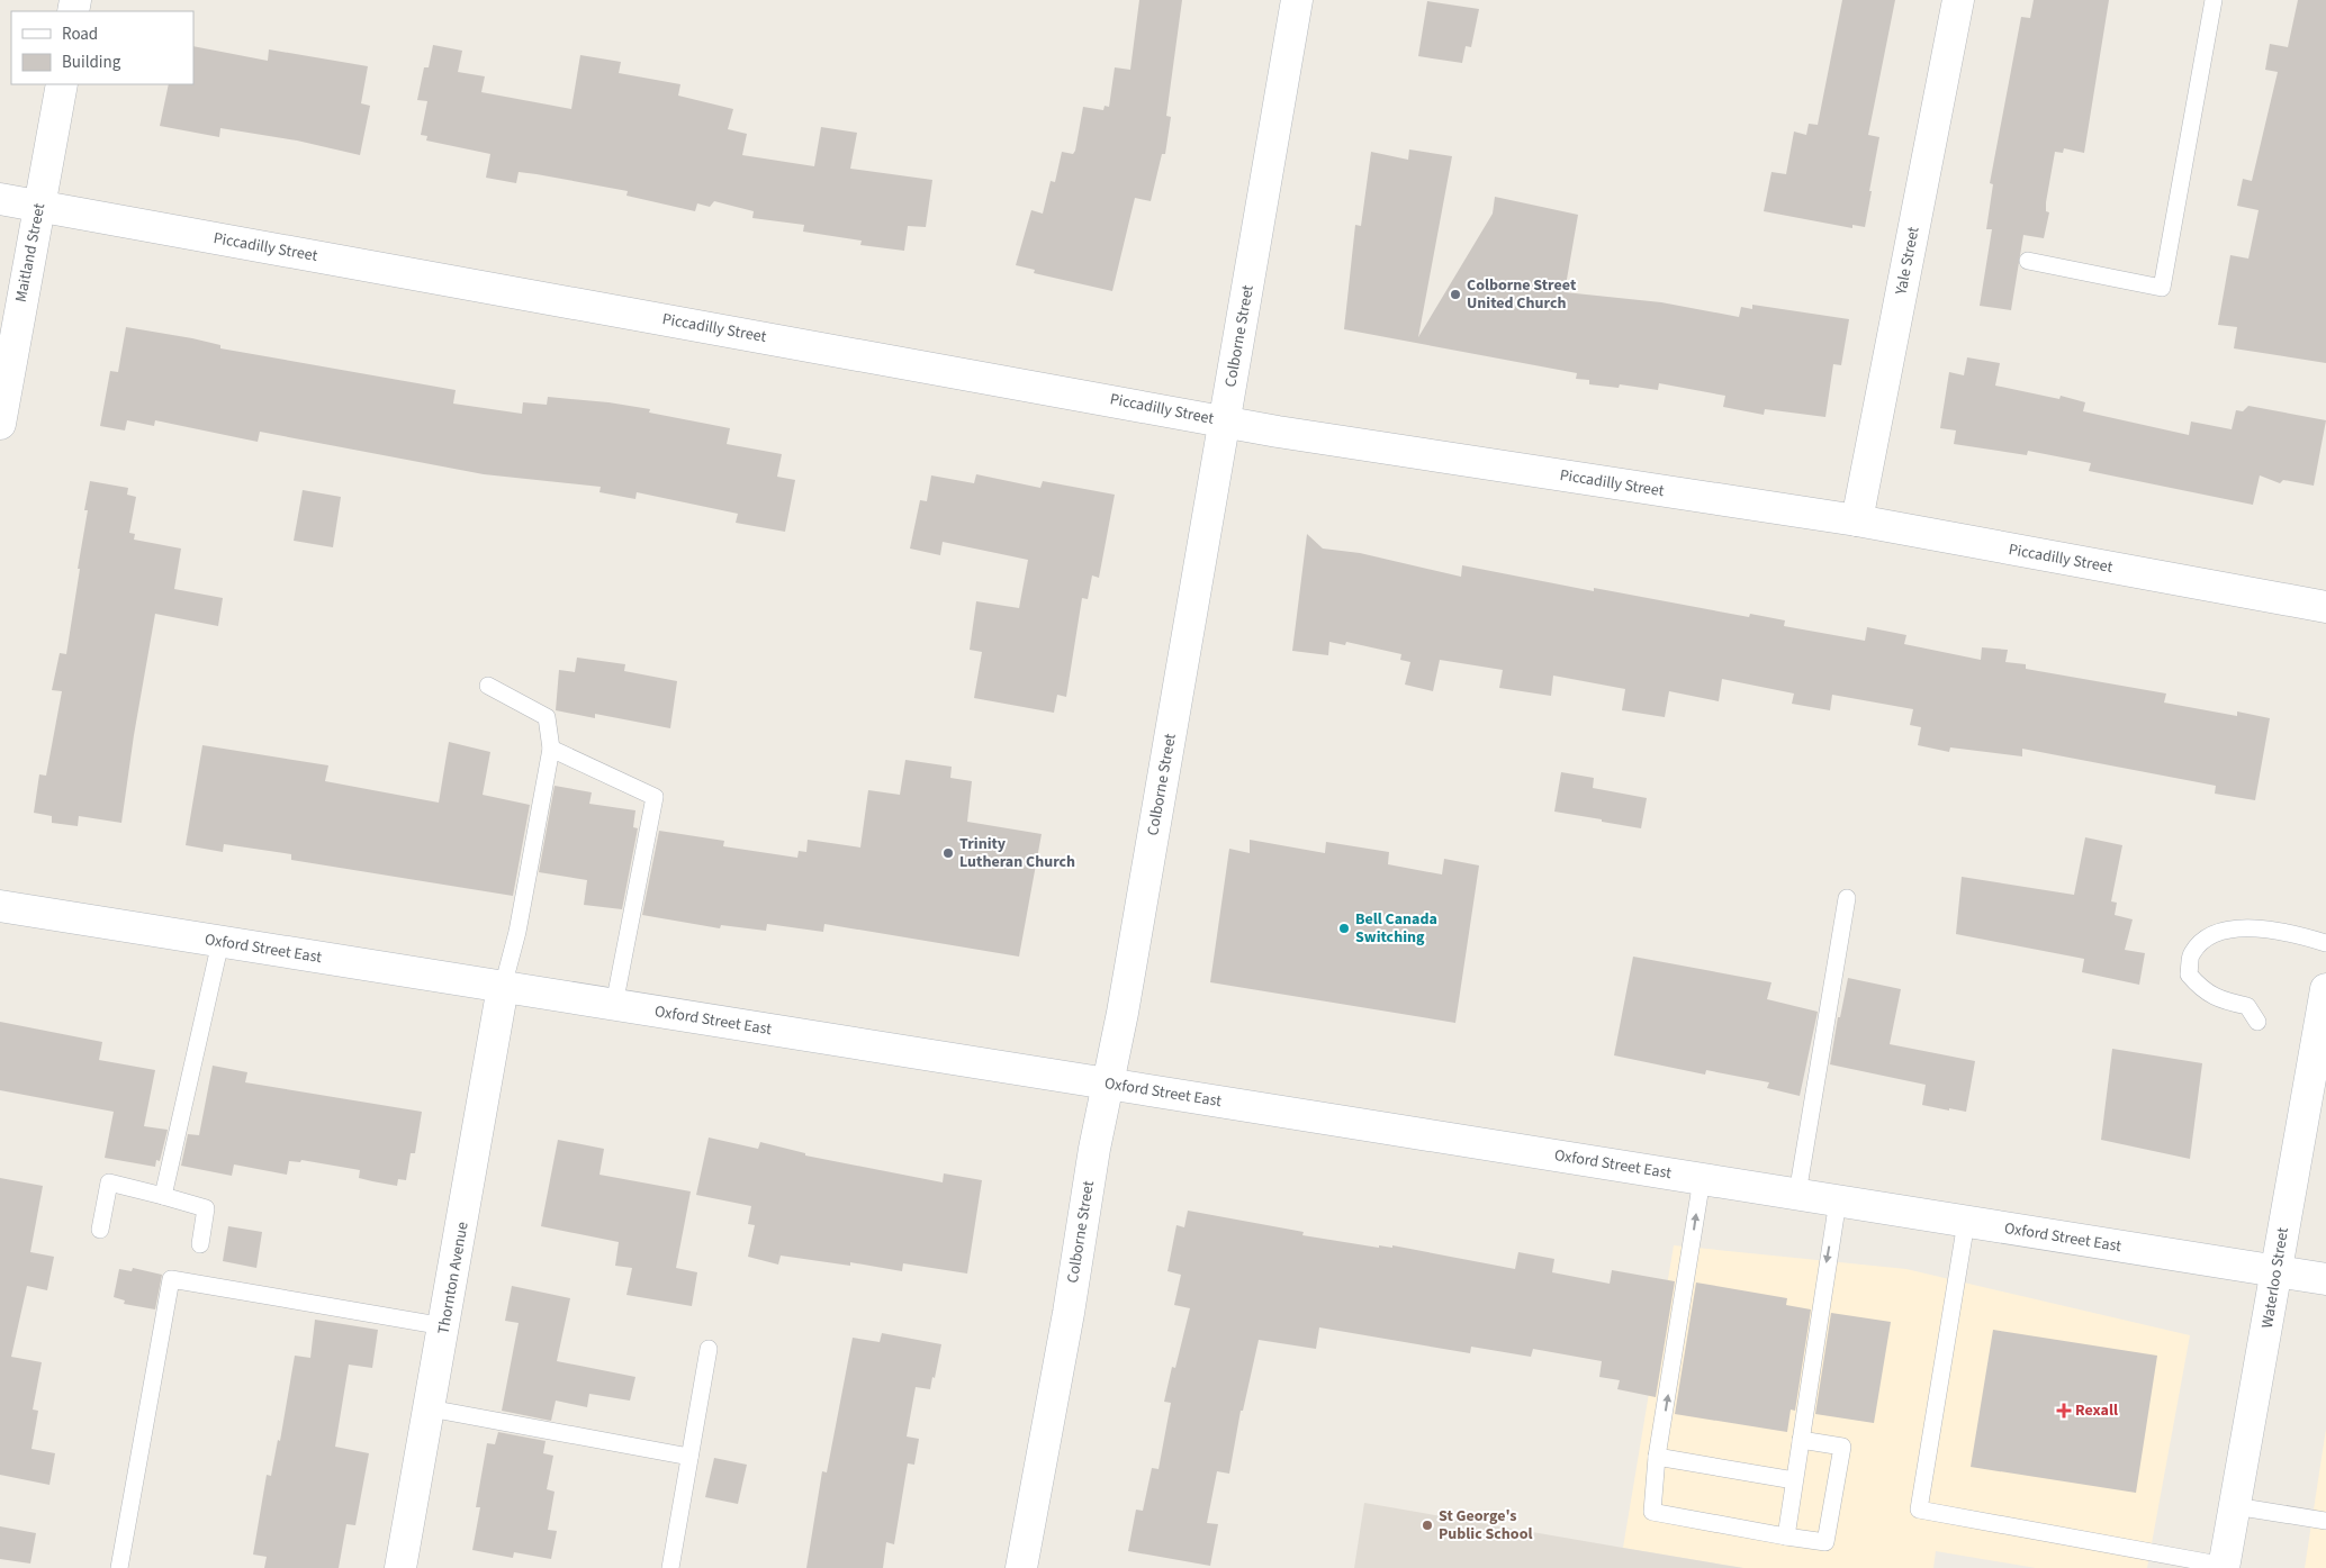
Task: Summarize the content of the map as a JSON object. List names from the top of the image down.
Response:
{
  "streets": {
    "street": [
      "Piccadilly Street",
      "Maitland Street",
      "Yale Street",
      "Colborne Street",
      "Oxford Street East",
      "Thornton Avenue",
      "Waterloo Street"
    ]
  },
  "crossings": [
    ["Piccadilly Street", "Maitland Street"],
    ["Piccadilly Street", "Yale Street"],
    ["Piccadilly Street", "Colborne Street"],
    ["Colborne Street", "Oxford Street East"],
    ["Oxford Street East", "Thornton Avenue"],
    ["Oxford Street East", "Waterloo Street"]
  ],
  "places": {
    "other": [
      "Colborne Street United Church",
      "Trinity Lutheran Church",
      "Bell Canada Switching",
      "St George's Public School"
    ],
    "health": ["Rexall"]
  },
  "legend": ["Road", "Building"]
}
